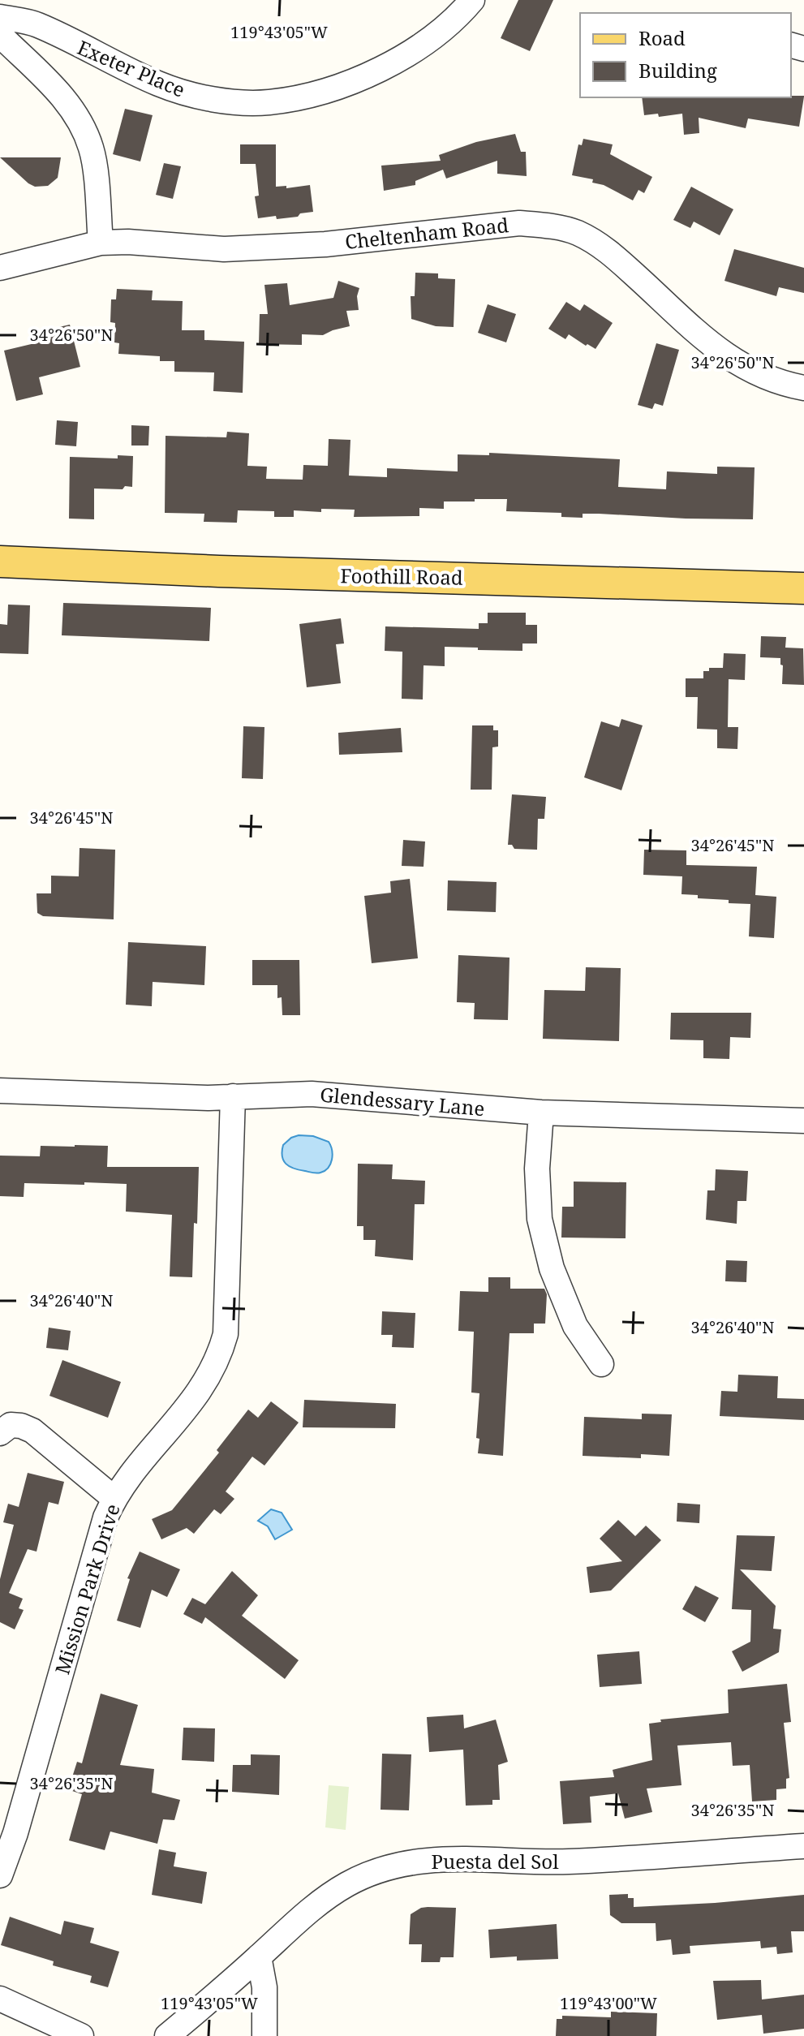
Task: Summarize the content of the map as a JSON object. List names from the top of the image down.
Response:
{
  "streets": {
    "main road": ["Foothill Road"],
    "street": [
      "Exeter Place",
      "Cheltenham Road",
      "Glendessary Lane",
      "Mission Park Drive",
      "Puesta del Sol"
    ]
  },
  "crossings": [
    ["Glendessary Lane", "Mission Park Drive"]
  ],
  "legend": ["Road", "Building"],
  "coordinates": [
    "119°43'05\"W",
    "34°26'50\"N",
    "34°26'45\"N",
    "34°26'40\"N",
    "34°26'35\"N",
    "119°43'00\"W"
  ]
}
